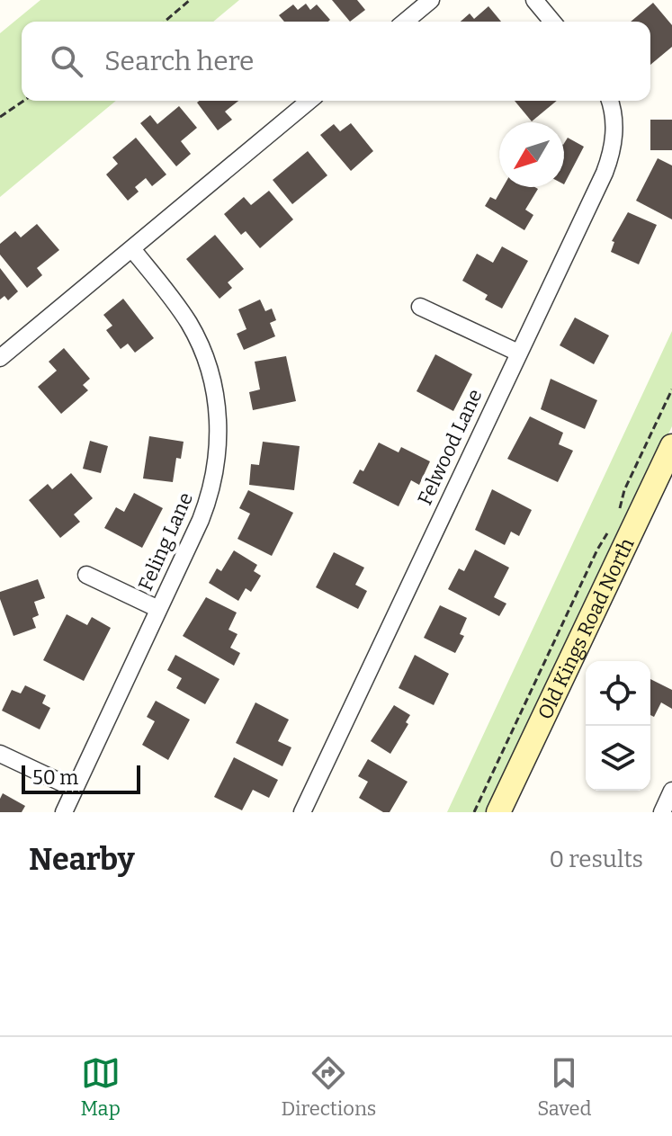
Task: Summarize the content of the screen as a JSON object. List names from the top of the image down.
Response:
{
  "streets": {
    "street": ["Felwood Lane", "Feling Lane", "Old Kings Road North"]
  },
  "scale_bar": "50 m",
  "north": "bottom left",
  "page": {
    "search": "Search here",
    "scale": "50 m",
    "heading": ["Nearby", "0 results"],
    "nav": ["Map", "Directions", "Saved"]
  }
}
